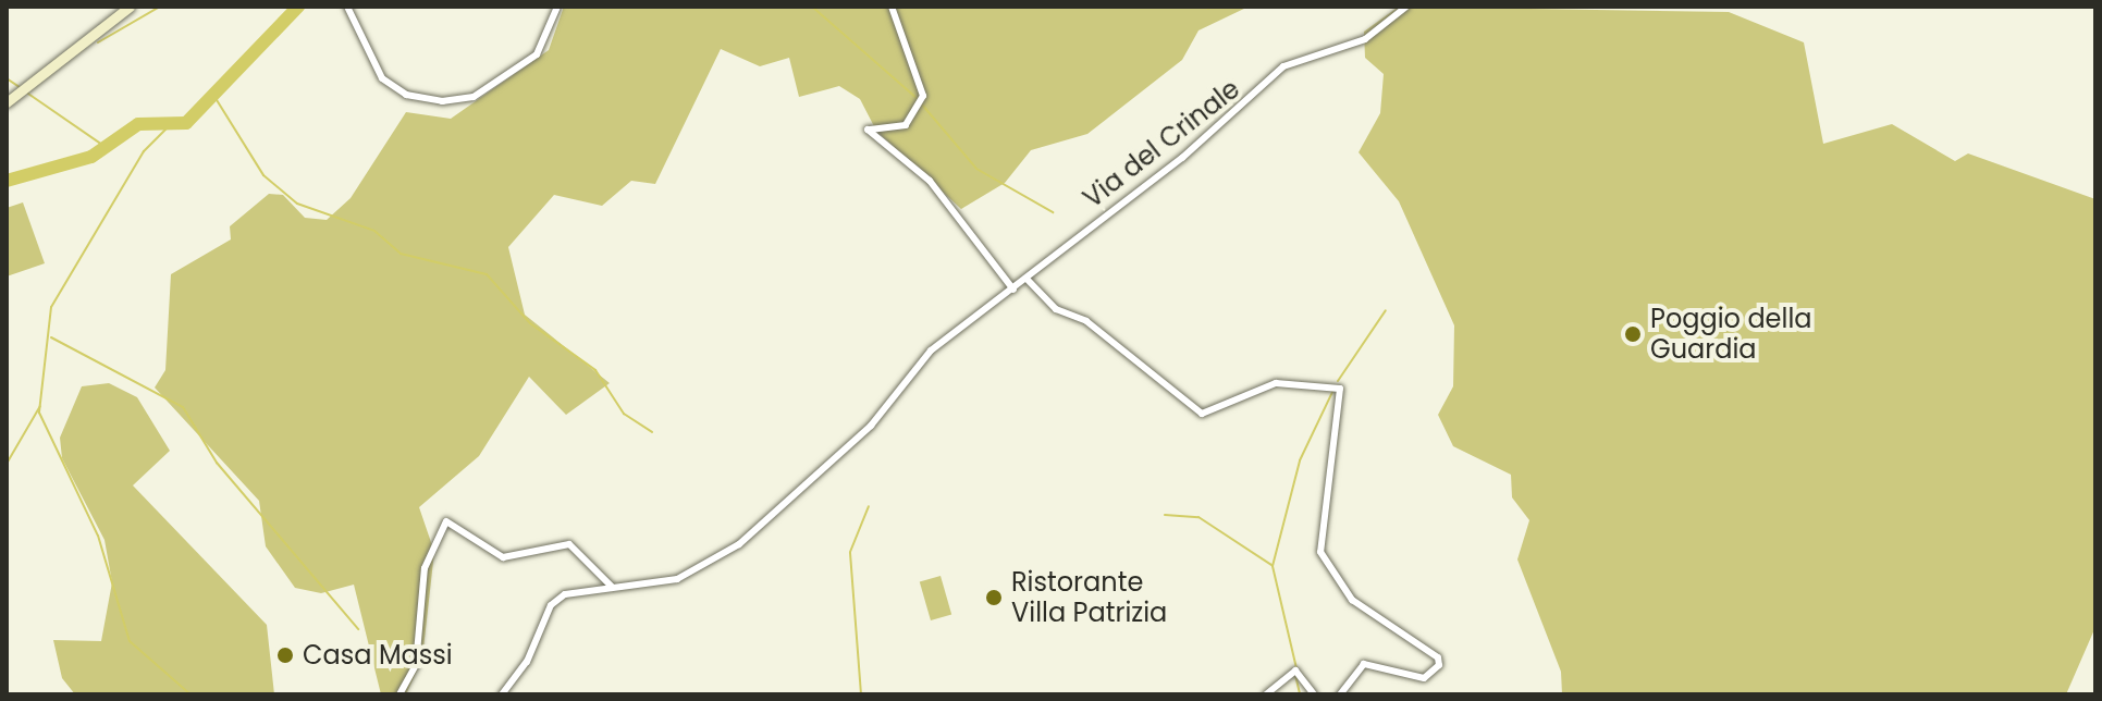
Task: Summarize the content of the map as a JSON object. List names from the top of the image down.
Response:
{
  "streets": {
    "street": ["Via del Crinale"]
  },
  "places": ["Poggio della Guardia", "Ristorante Villa Patrizia", "Casa Massi"]
}
